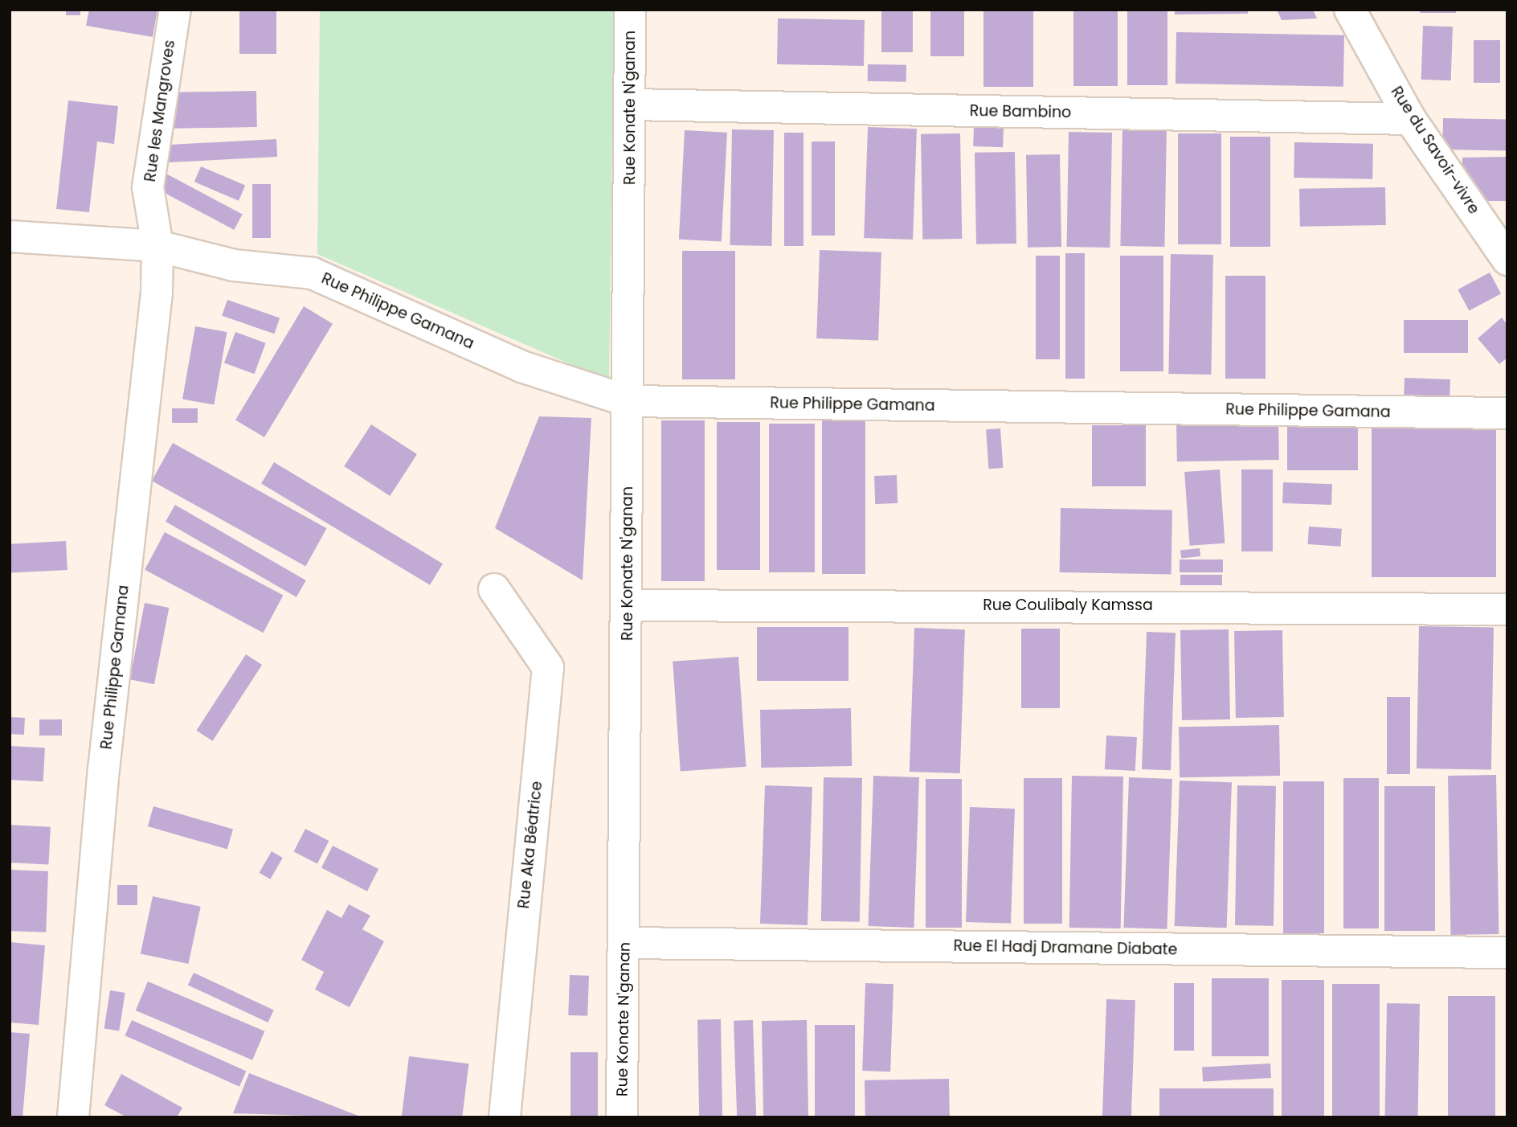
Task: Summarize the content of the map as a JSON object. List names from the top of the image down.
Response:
{
  "streets": {
    "street": [
      "Rue Konate N'ganan",
      "Rue les Mangroves",
      "Rue Bambino",
      "Rue du Savoir-vivre",
      "Rue Philippe Gamana",
      "Rue Coulibaly Kamssa",
      "Rue Aka Béatrice",
      "Rue El Hadj Dramane Diabate"
    ]
  },
  "crossings": [
    ["Rue Konate N'ganan", "Rue Bambino"],
    ["Rue Konate N'ganan", "Rue Philippe Gamana"],
    ["Rue Konate N'ganan", "Rue Coulibaly Kamssa"],
    ["Rue Konate N'ganan", "Rue El Hadj Dramane Diabate"],
    ["Rue les Mangroves", "Rue Philippe Gamana"],
    ["Rue Bambino", "Rue du Savoir-vivre"]
  ]
}
